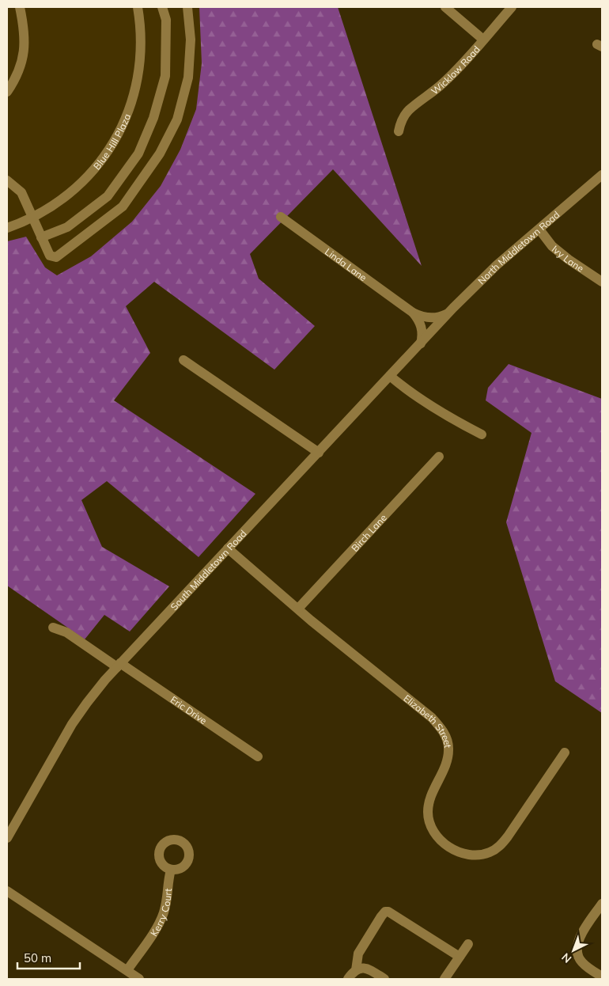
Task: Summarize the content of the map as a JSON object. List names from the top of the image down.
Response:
{
  "streets": {
    "street": [
      "Wicklow Road",
      "Blue Hill Plaza",
      "North Middletown Road",
      "Ivy Lane",
      "Linda Lane",
      "Birch Lane",
      "South Middletown Road",
      "Eric Drive",
      "Elizabeth Street",
      "Kerry Court"
    ]
  },
  "crossings": [
    ["North Middletown Road", "Ivy Lane"],
    ["North Middletown Road", "Linda Lane"],
    ["North Middletown Road", "South Middletown Road"],
    ["Linda Lane", "South Middletown Road"],
    ["Birch Lane", "Elizabeth Street"],
    ["South Middletown Road", "Eric Drive"],
    ["South Middletown Road", "Elizabeth Street"]
  ],
  "scale_bar": "50 m",
  "north": "bottom left"
}
